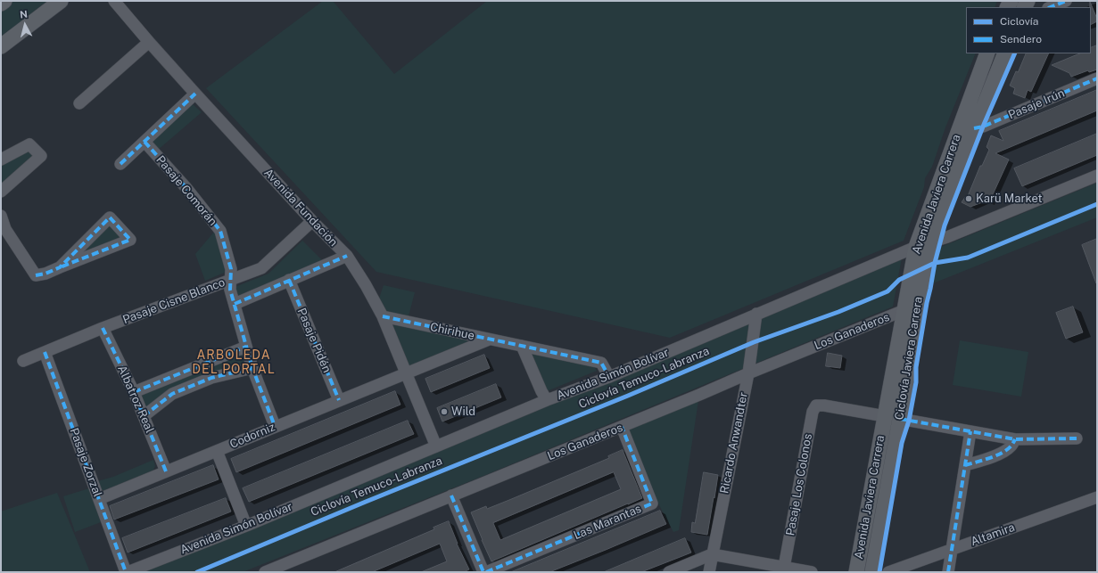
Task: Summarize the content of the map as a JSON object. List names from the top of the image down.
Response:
{
  "streets": {
    "main road": ["Avenida Javiera Carrera"],
    "street": [
      "Pasaje Irún",
      "Pasaje Comorán",
      "Avenida Fundación",
      "Pasaje Cisne Blanco",
      "Chirihue",
      "Los Ganaderos",
      "Pasaje Pidén",
      "Avenida Simón Bolívar",
      "Albatroz Real",
      "Codorniz",
      "Ricardo Anwandter",
      "Pasaje Zorzal",
      "Pasaje Los Colonos",
      "Las Marantas",
      "Altamira"
    ],
    "cycle path": ["Ciclovía Javiera Carrera", "Ciclovía Temuco-Labranza"]
  },
  "crossings": [
    ["Pasaje Irún", "Avenida Javiera Carrera"],
    ["Pasaje Comorán", "Pasaje Cisne Blanco"],
    ["Pasaje Comorán", "Codorniz"],
    ["Avenida Javiera Carrera", "Los Ganaderos"],
    ["Avenida Javiera Carrera", "Avenida Simón Bolívar"],
    ["Avenida Javiera Carrera", "Pasaje Los Colonos"],
    ["Avenida Fundación", "Pasaje Cisne Blanco"],
    ["Avenida Fundación", "Chirihue"],
    ["Avenida Fundación", "Avenida Simón Bolívar"],
    ["Avenida Fundación", "Codorniz"],
    ["Pasaje Cisne Blanco", "Albatroz Real"],
    ["Pasaje Cisne Blanco", "Pasaje Zorzal"],
    ["Chirihue", "Avenida Simón Bolívar"],
    ["Chirihue", "Codorniz"],
    ["Los Ganaderos", "Ricardo Anwandter"],
    ["Los Ganaderos", "Las Marantas"],
    ["Pasaje Pidén", "Codorniz"],
    ["Avenida Simón Bolívar", "Ricardo Anwandter"],
    ["Avenida Simón Bolívar", "Pasaje Zorzal"],
    ["Albatroz Real", "Codorniz"],
    ["Codorniz", "Pasaje Zorzal"]
  ],
  "districts": ["ARBOLEDA DEL PORTAL"],
  "places": ["Karü Market", "Wild"],
  "legend": ["Ciclovía", "Sendero"],
  "north": "top"
}
